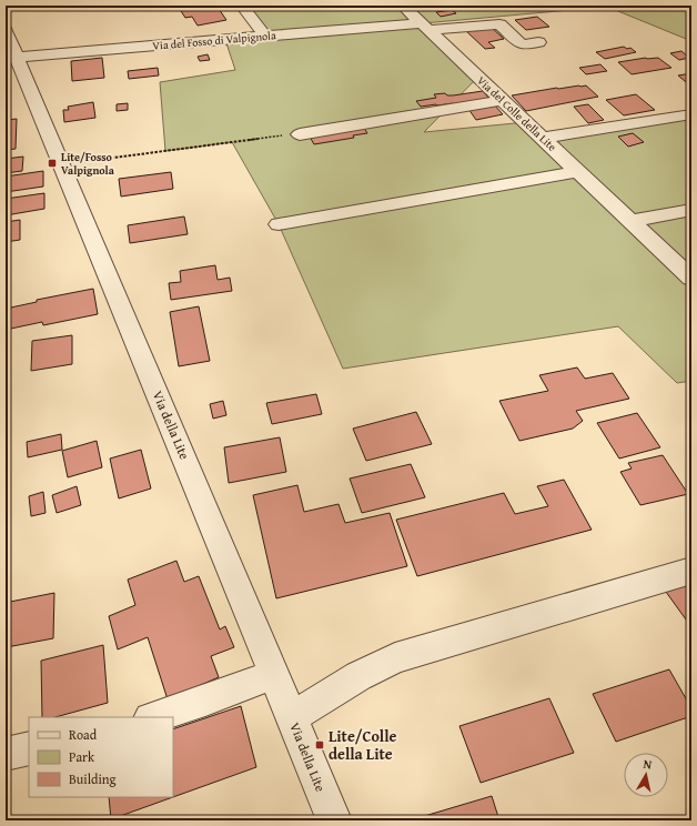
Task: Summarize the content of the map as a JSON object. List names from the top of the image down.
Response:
{
  "streets": {
    "street": ["Via del Fosso di Valpignola", "Via del Colle della Lite", "Via della Lite"]
  },
  "crossings": [
    ["Via del Fosso di Valpignola", "Via del Colle della Lite"],
    ["Via del Fosso di Valpignola", "Via della Lite"]
  ],
  "places": {
    "transit": ["Lite/Fosso Valpignola", "Lite/Colle della Lite"]
  },
  "legend": ["Road", "Park", "Building"],
  "north": "top"
}
